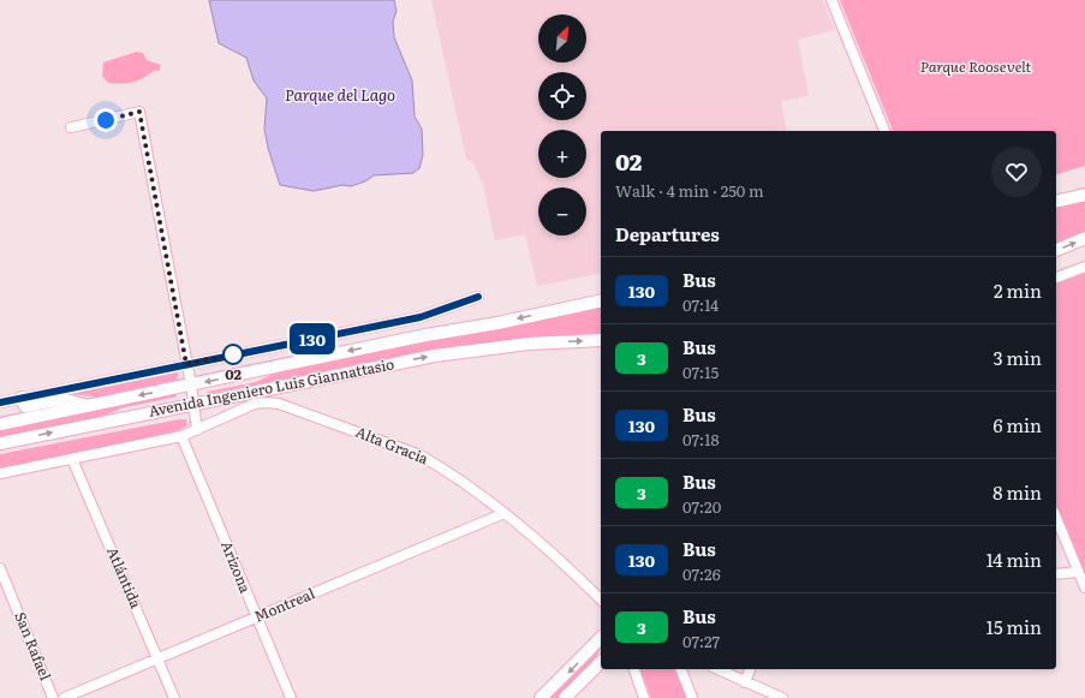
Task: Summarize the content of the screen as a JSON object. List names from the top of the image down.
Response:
{
  "streets": {
    "main road": ["Avenida Ingeniero Luis Giannattasio"],
    "street": [
      "Alta Gracia",
      "Arizona",
      "Atlántida",
      "Montreal",
      "San Rafael"
    ]
  },
  "crossings": [
    ["Avenida Ingeniero Luis Giannattasio", "Alta Gracia"],
    ["Avenida Ingeniero Luis Giannattasio", "Arizona"],
    ["Avenida Ingeniero Luis Giannattasio", "Atlántida"],
    ["Alta Gracia", "Montreal"],
    ["Arizona", "Montreal"],
    ["Atlántida", "Montreal"]
  ],
  "water": ["Parque del Lago"],
  "parks": ["Parque Roosevelt"],
  "places": ["02"],
  "lines": ["bus line 130"],
  "north": "top right",
  "page": {
    "on_map": "130",
    "map_buttons": ["+", "−"],
    "heading": [
      ["02", "Walk · 4 min · 250 m"],
      "Departures"
    ],
    "list": [
      {
        "mark": "130",
        "name": "Bus",
        "note": "07:14",
        "value": "2 min"
      },
      {
        "mark": "3",
        "name": "Bus",
        "note": "07:15",
        "value": "3 min"
      },
      {
        "mark": "130",
        "name": "Bus",
        "note": "07:18",
        "value": "6 min"
      },
      {
        "mark": "3",
        "name": "Bus",
        "note": "07:20",
        "value": "8 min"
      },
      {
        "mark": "130",
        "name": "Bus",
        "note": "07:26",
        "value": "14 min"
      },
      {
        "mark": "3",
        "name": "Bus",
        "note": "07:27",
        "value": "15 min"
      }
    ]
  }
}
